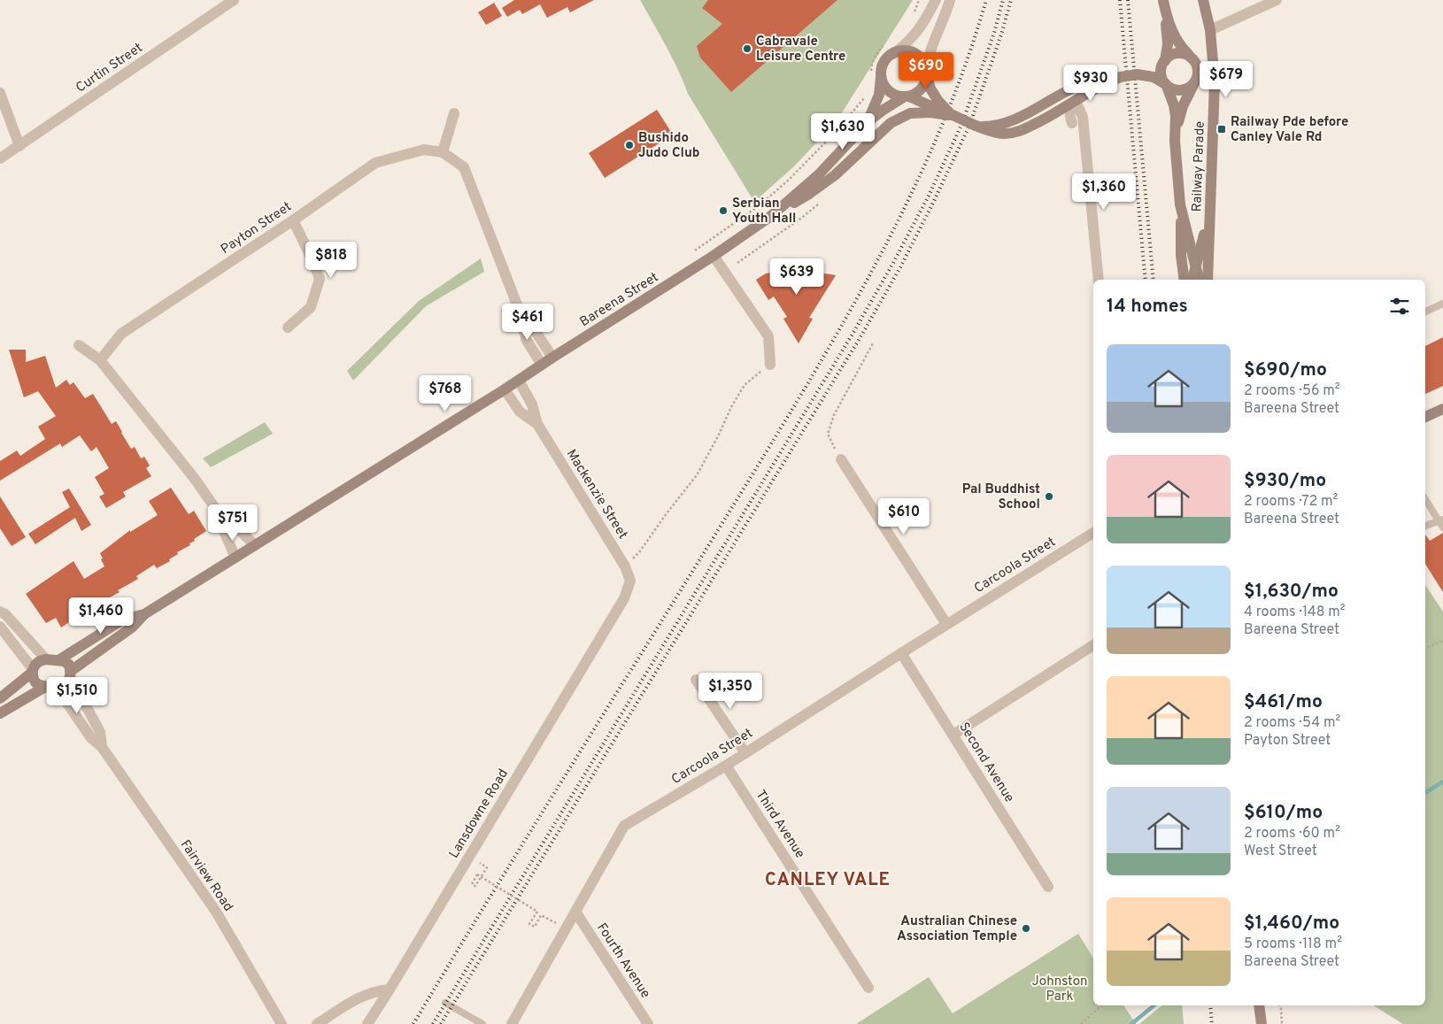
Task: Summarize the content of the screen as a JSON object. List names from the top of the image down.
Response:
{
  "streets": {
    "main road": ["Railway Parade", "Bareena Street"],
    "street": [
      "Curtin Street",
      "Payton Street",
      "Mackenzie Street",
      "Carcoola Street",
      "Second Avenue",
      "Lansdowne Road",
      "Third Avenue",
      "Fairview Road",
      "Fourth Avenue"
    ]
  },
  "crossings": [
    ["Bareena Street", "Mackenzie Street"],
    ["Bareena Street", "Fairview Road"],
    ["Mackenzie Street", "Lansdowne Road"],
    ["Carcoola Street", "Second Avenue"],
    ["Carcoola Street", "Third Avenue"],
    ["Carcoola Street", "Fourth Avenue"]
  ],
  "districts": ["CANLEY VALE"],
  "parks": ["Johnston Park"],
  "places": {
    "other": [
      "Cabravale Leisure Centre",
      "Bushido Judo Club",
      "Serbian Youth Hall",
      "Pal Buddhist School",
      "Australian Chinese Association Temple"
    ],
    "transit": ["Railway Pde before Canley Vale Rd"]
  },
  "page": {
    "price": [
      "$690",
      "$679",
      "$930",
      "$1,630",
      "$1,360",
      "$818",
      "$639",
      "$461",
      "$768",
      "$610",
      "$751",
      "$1,460",
      "$1,350",
      "$1,510"
    ],
    "heading": "14 homes",
    "list": [
      {
        "name": "$690/mo",
        "note": "2 rooms · 56 m² · Bareena Street"
      },
      {
        "name": "$930/mo",
        "note": "2 rooms · 72 m² · Bareena Street"
      },
      {
        "name": "$1,630/mo",
        "note": "4 rooms · 148 m² · Bareena Street"
      },
      {
        "name": "$461/mo",
        "note": "2 rooms · 54 m² · Payton Street"
      },
      {
        "name": "$610/mo",
        "note": "2 rooms · 60 m² · West Street"
      },
      {
        "name": "$1,460/mo",
        "note": "5 rooms · 118 m² · Bareena Street"
      }
    ]
  }
}
